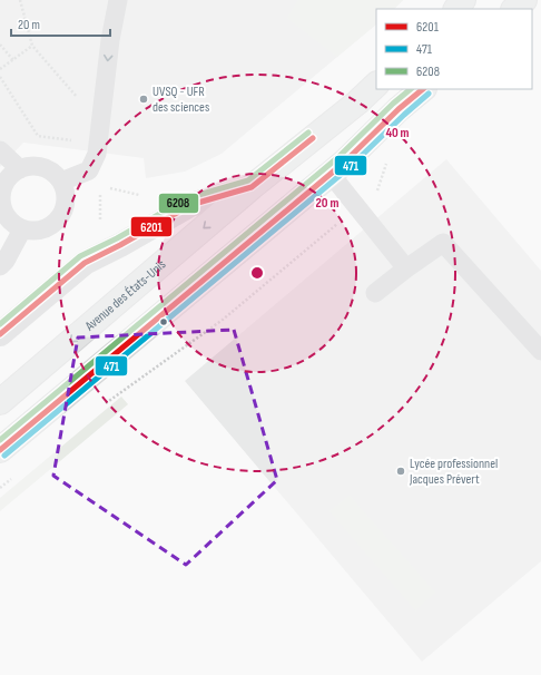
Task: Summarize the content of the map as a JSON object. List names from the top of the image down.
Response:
{
  "streets": {
    "main road": ["Avenue des États-Unis"]
  },
  "places": ["UVSQ - UFR des sciences", "Lycée professionnel Jacques Prévert"],
  "lines": ["transit line 6201", "transit line 6208", "transit line 471"],
  "legend": ["6201", "471", "6208"],
  "scale_bar": "20 m",
  "rings": ["40 m", "20 m"]
}
